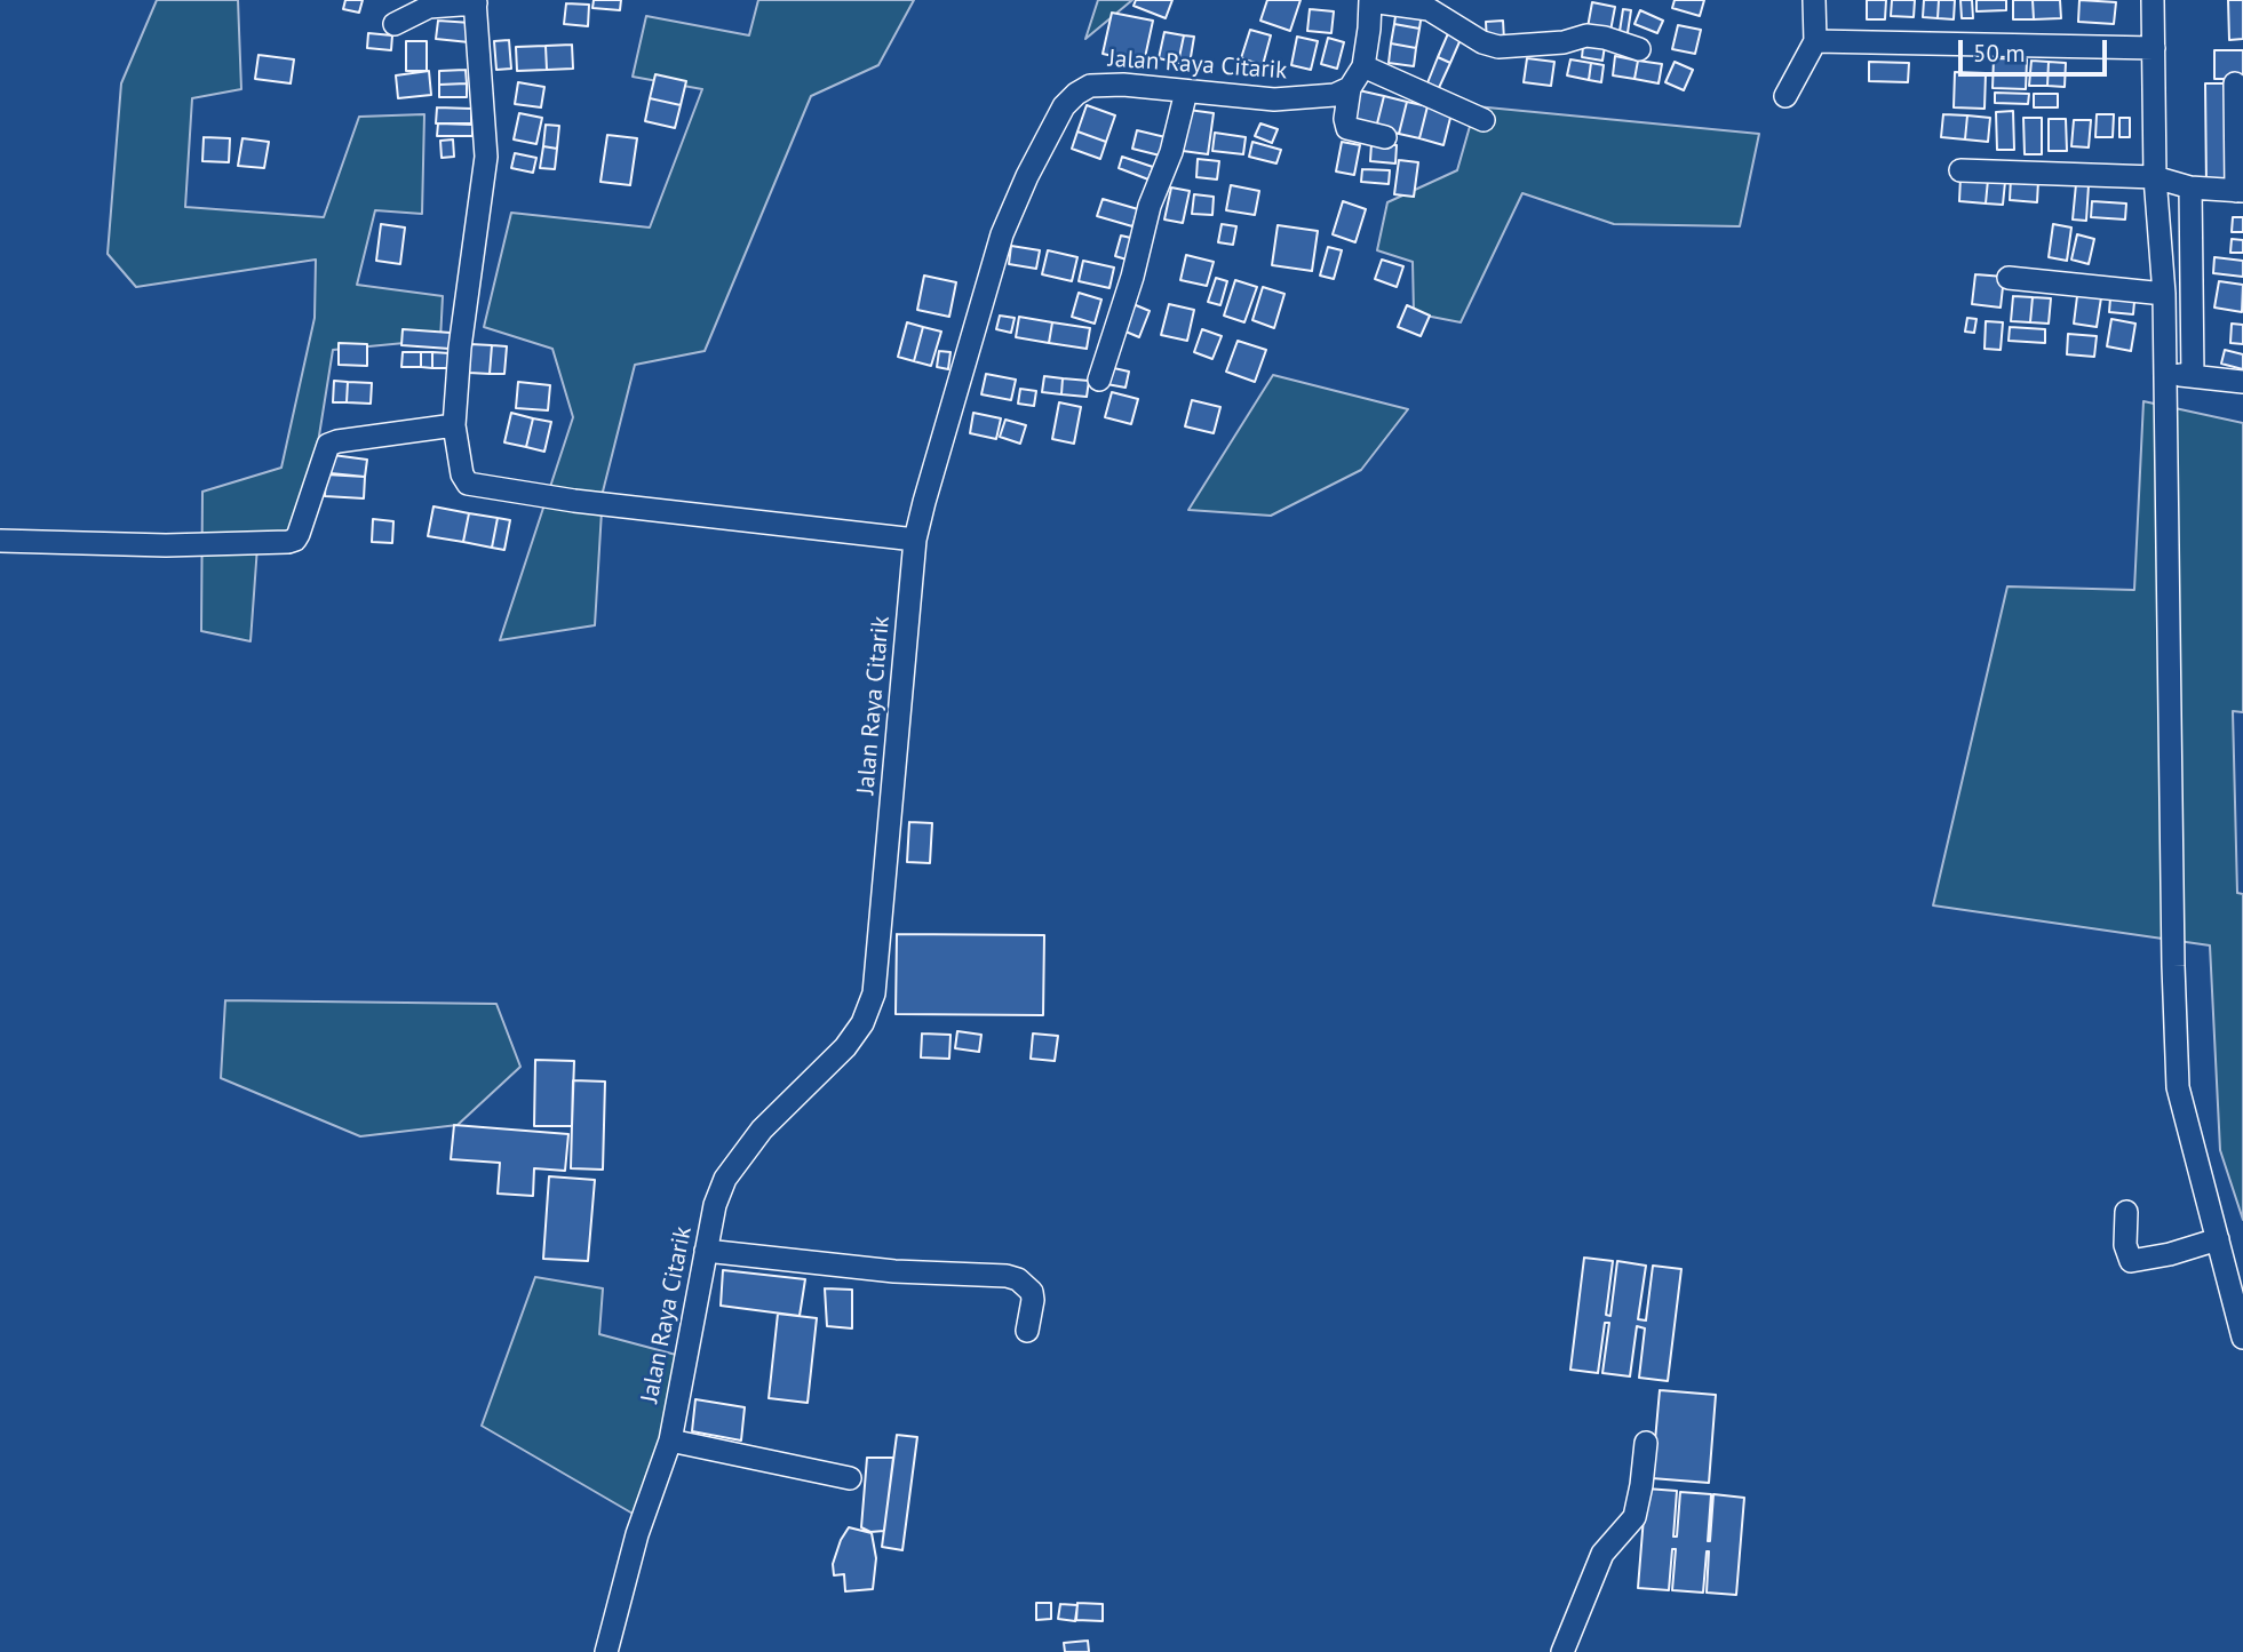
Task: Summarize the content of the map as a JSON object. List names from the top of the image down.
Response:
{
  "streets": {
    "street": ["Jalan Raya Citarik"]
  },
  "scale_bar": "50 m"
}
